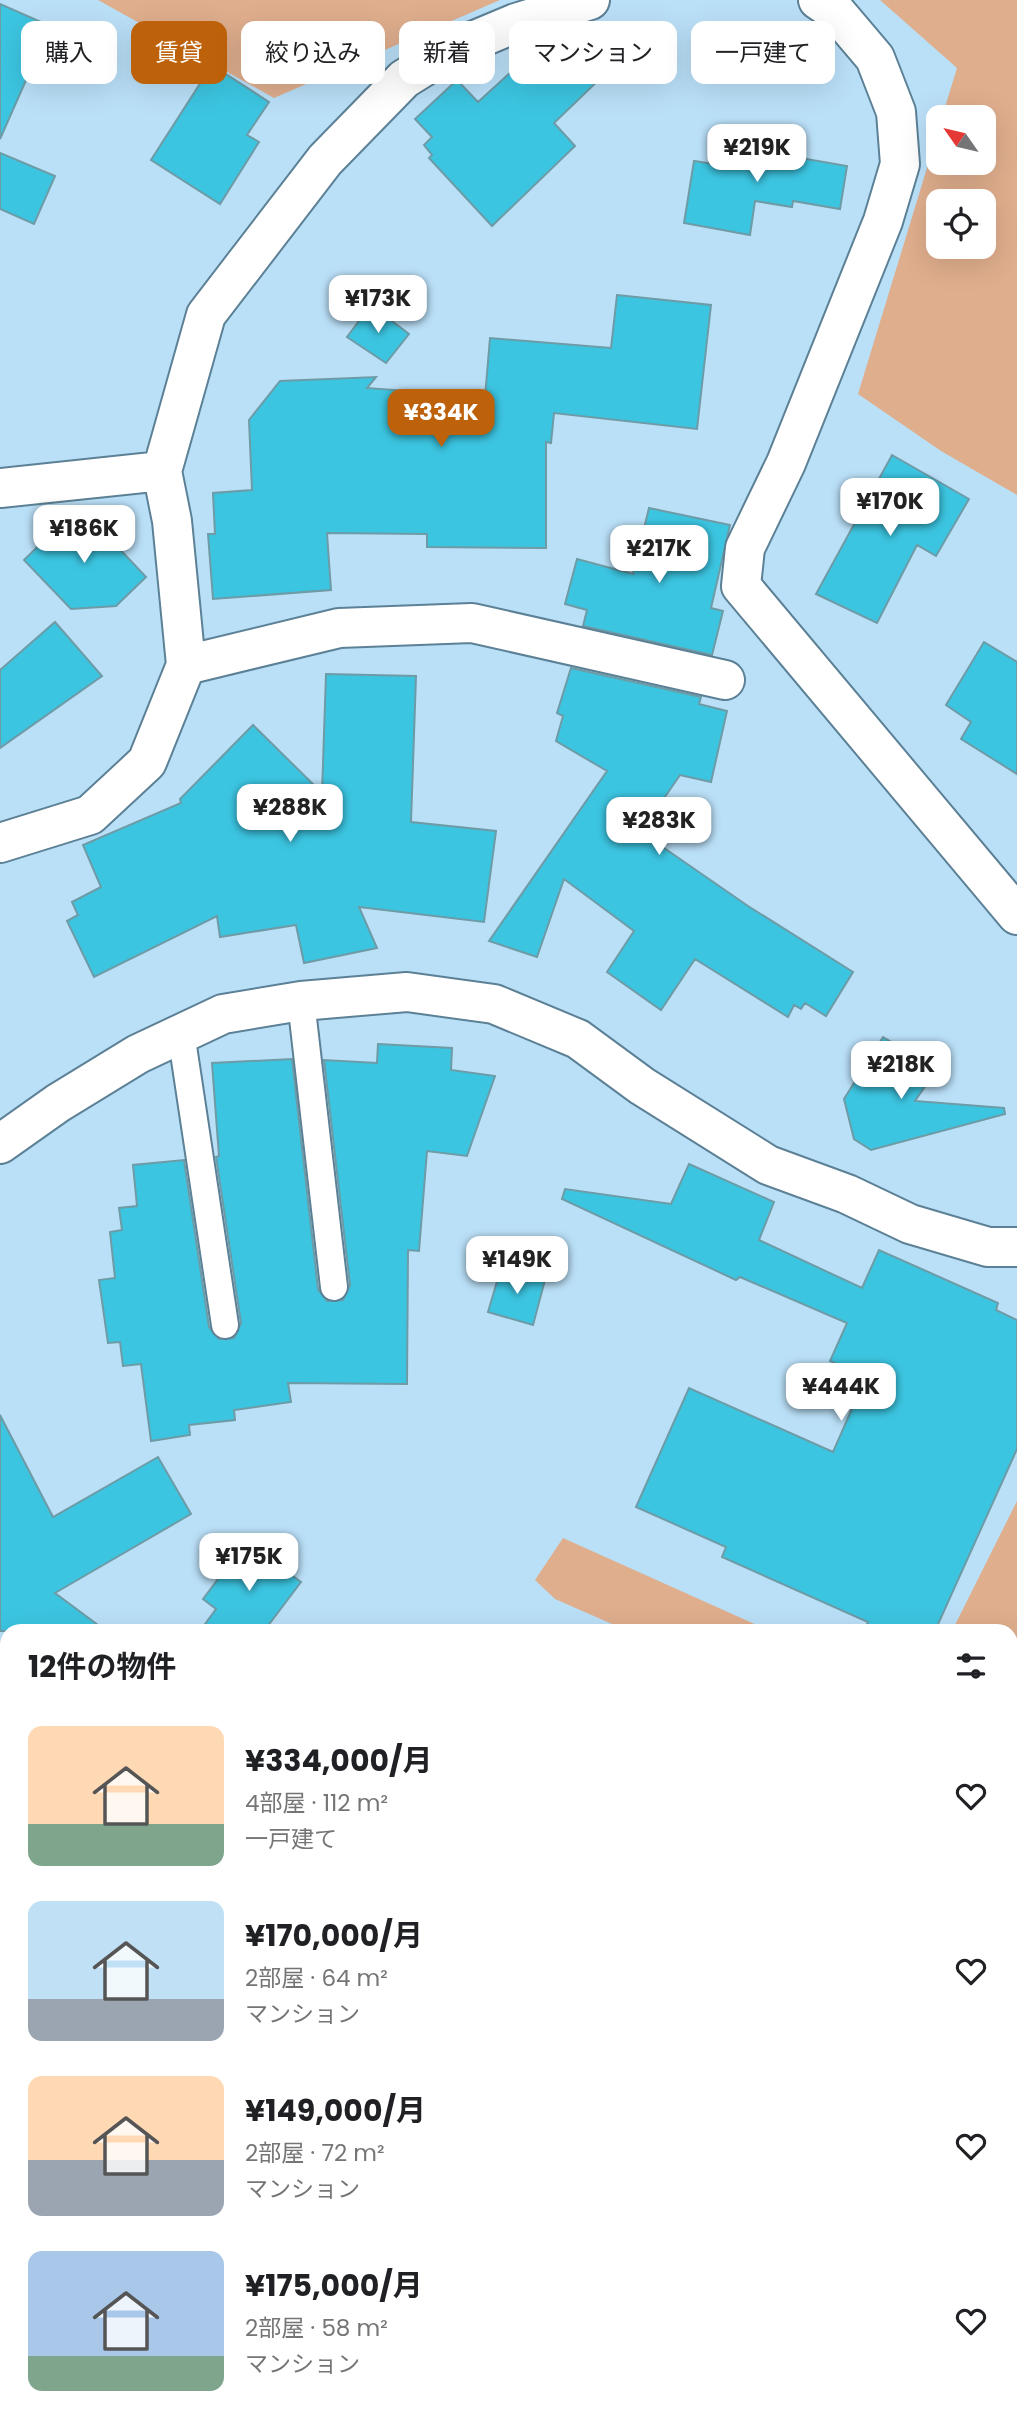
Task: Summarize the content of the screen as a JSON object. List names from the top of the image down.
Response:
{
  "north": "top left",
  "page": {
    "chip": [
      "購入",
      "賃貸",
      "絞り込み",
      "新着",
      "マンション",
      "一戸建て"
    ],
    "price": [
      "¥219K",
      "¥173K",
      "¥334K",
      "¥170K",
      "¥186K",
      "¥217K",
      "¥288K",
      "¥283K",
      "¥218K",
      "¥149K",
      "¥444K",
      "¥175K"
    ],
    "heading": "12件の物件",
    "list": [
      {
        "name": "¥334,000/月",
        "note": "4部屋 · 112 m² · 一戸建て"
      },
      {
        "name": "¥170,000/月",
        "note": "2部屋 · 64 m² · マンション"
      },
      {
        "name": "¥149,000/月",
        "note": "2部屋 · 72 m² · マンション"
      },
      {
        "name": "¥175,000/月",
        "note": "2部屋 · 58 m² · マンション"
      }
    ]
  }
}
